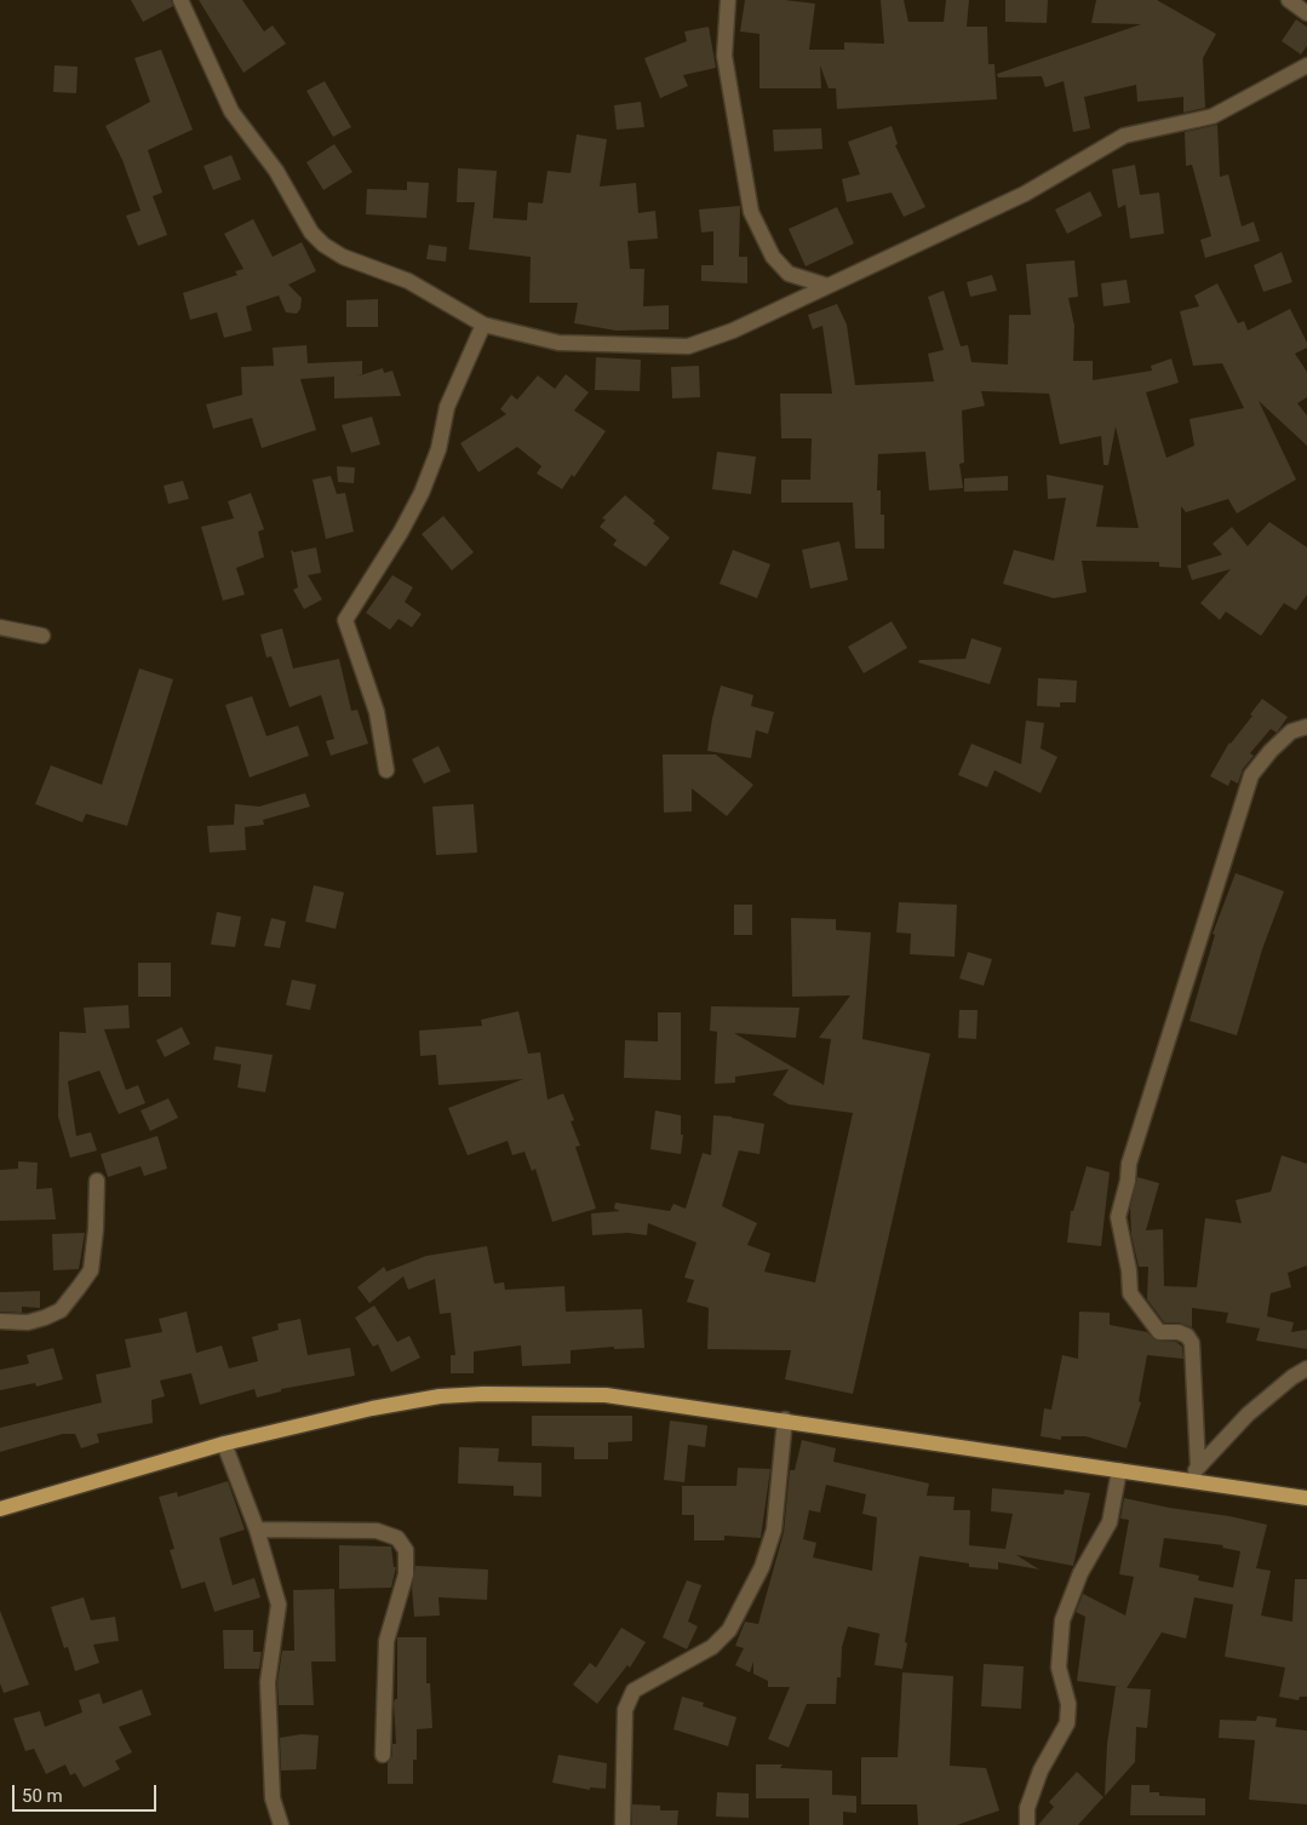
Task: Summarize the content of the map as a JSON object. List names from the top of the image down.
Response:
{
  "scale_bar": "50 m"
}
